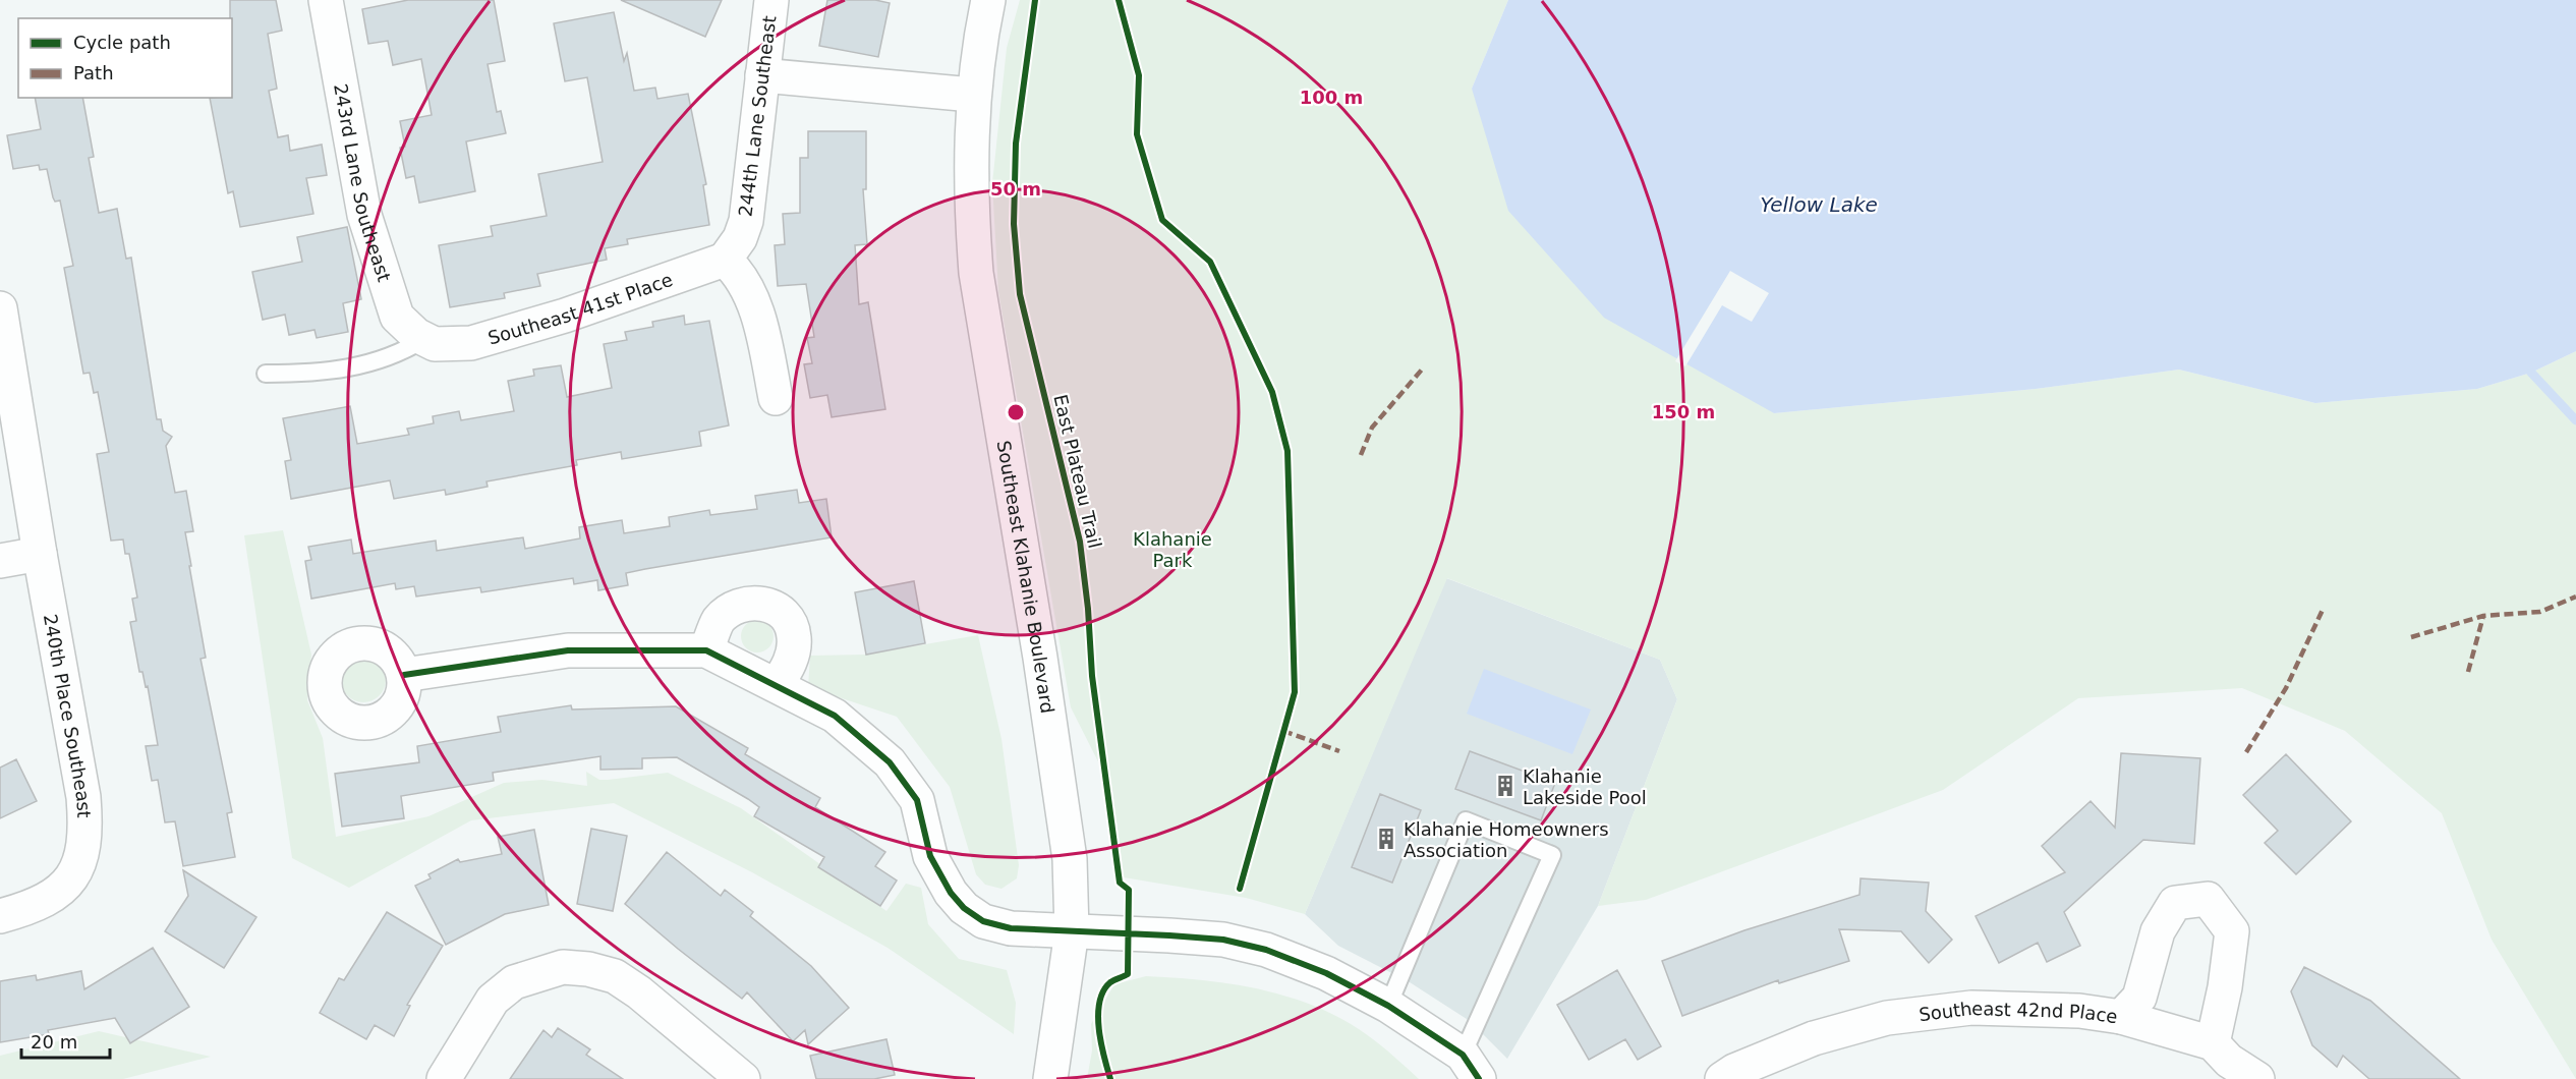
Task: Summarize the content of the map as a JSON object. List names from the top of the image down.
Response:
{
  "streets": {
    "street": [
      "244th Lane Southeast",
      "243rd Lane Southeast",
      "Southeast 41st Place",
      "Southeast Klahanie Boulevard",
      "240th Place Southeast",
      "Southeast 42nd Place"
    ],
    "cycle path": ["East Plateau Trail"]
  },
  "crossings": [
    ["244th Lane Southeast", "Southeast 41st Place"],
    ["243rd Lane Southeast", "Southeast 41st Place"]
  ],
  "water": ["Yellow Lake"],
  "parks": ["Klahanie Park"],
  "places": {
    "building": ["Klahanie Lakeside Pool", "Klahanie Homeowners Association"]
  },
  "legend": ["Cycle path", "Path"],
  "scale_bar": "20 m",
  "rings": ["100 m", "50 m", "150 m"]
}
